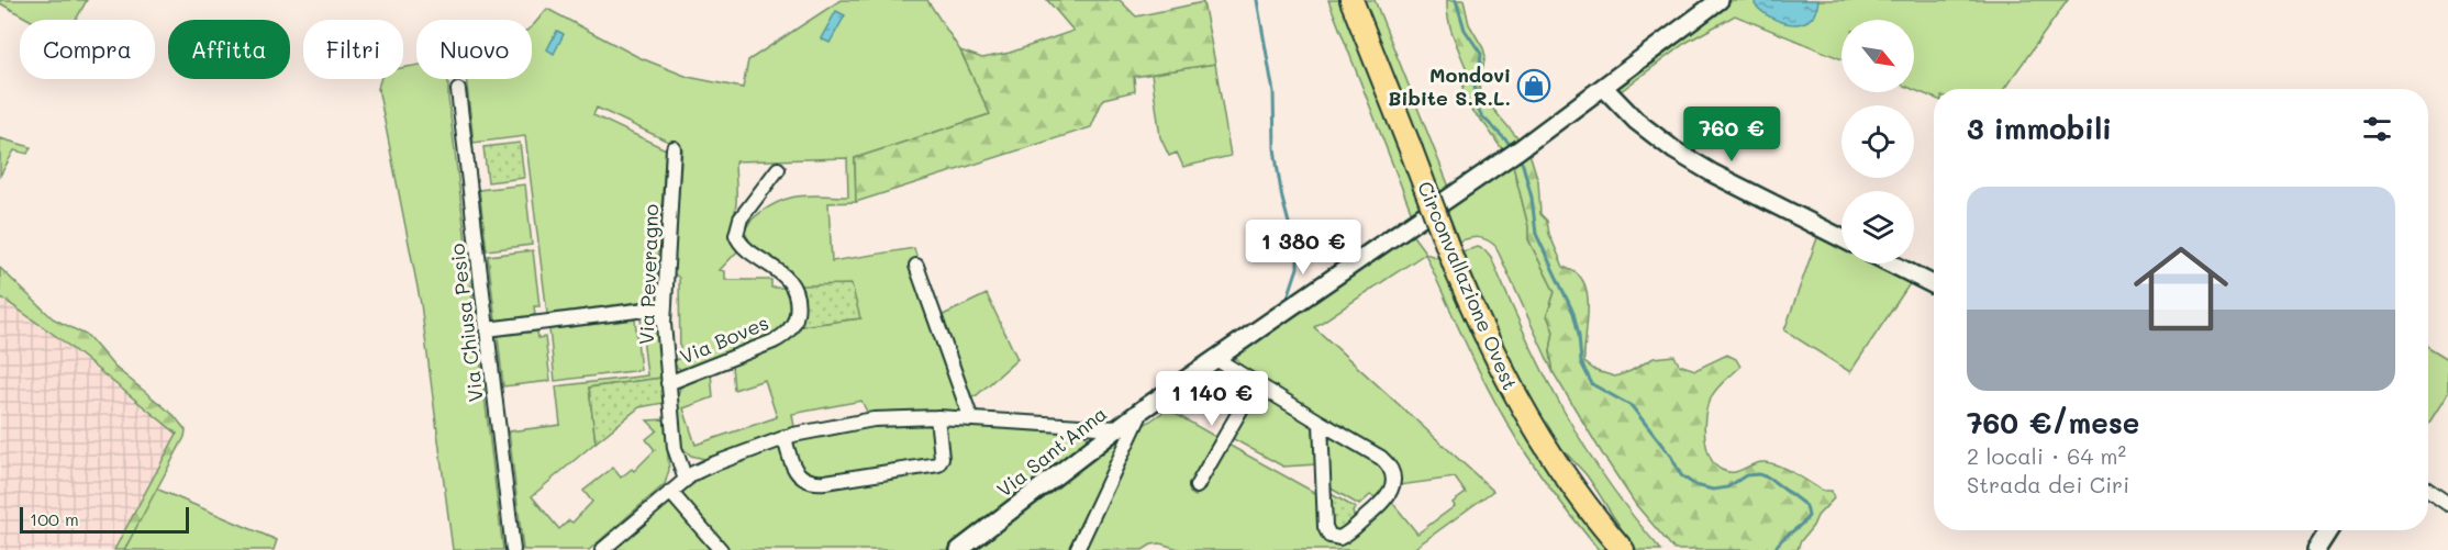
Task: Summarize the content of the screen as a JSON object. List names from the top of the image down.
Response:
{
  "streets": {
    "highway": ["Circonvallazione Ovest"],
    "street": [
      "Via Peveragno",
      "Via Chiusa Pesio",
      "Via Boves",
      "Via Sant'Anna"
    ]
  },
  "crossings": [
    ["Via Peveragno", "Via Boves"]
  ],
  "places": {
    "shop": ["Mondovi Bibite S.R.L."]
  },
  "scale_bar": "100 m",
  "north": "bottom right",
  "page": {
    "chip": [
      "Compra",
      "Affitta",
      "Filtri",
      "Nuovo"
    ],
    "heading": "3 immobili",
    "price": ["760 €", "1 380 €", "1 140 €"],
    "list": [
      {
        "name": "760 €/mese",
        "note": "2 locali · 64 m² · Strada dei Ciri"
      }
    ],
    "scale": "100 m"
  }
}
